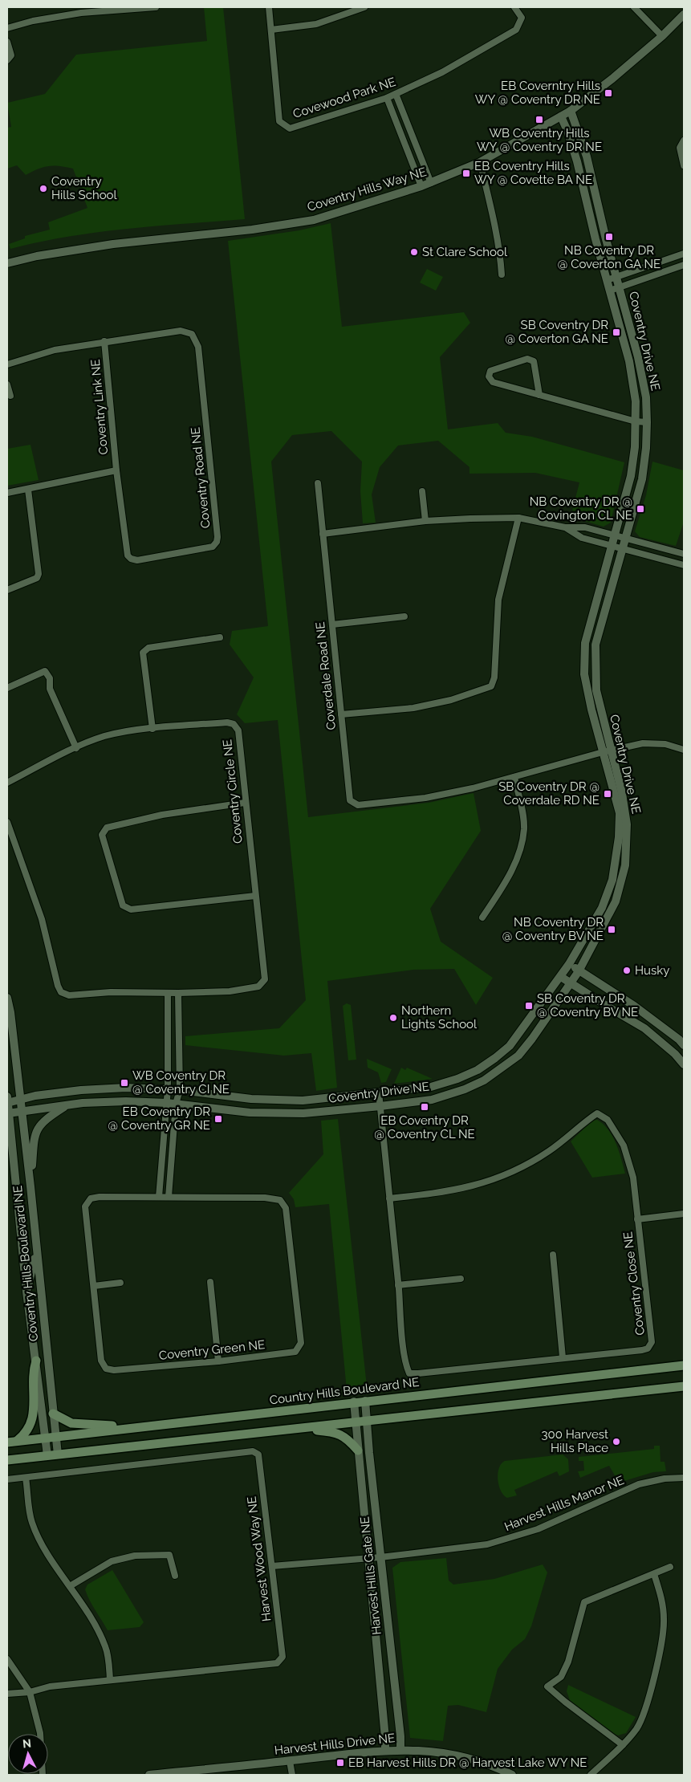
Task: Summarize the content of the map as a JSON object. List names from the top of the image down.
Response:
{
  "streets": {
    "main road": ["Country Hills Boulevard NE"],
    "street": [
      "Covewood Park NE",
      "Coventry Hills Way NE",
      "Coventry Drive NE",
      "Coventry Link NE",
      "Coventry Road NE",
      "Coverdale Road NE",
      "Coventry Circle NE",
      "Coventry Hills Boulevard NE",
      "Coventry Close NE",
      "Coventry Green NE",
      "Harvest Hills Manor NE",
      "Harvest Wood Way NE",
      "Harvest Hills Gate NE",
      "Harvest Hills Drive NE"
    ]
  },
  "crossings": [
    ["Coventry Hills Way NE", "Coventry Drive NE"],
    ["Coventry Drive NE", "Coverdale Road NE"],
    ["Coventry Drive NE", "Coventry Hills Boulevard NE"],
    ["Coventry Drive NE", "Coventry Close NE"],
    ["Coventry Link NE", "Coventry Road NE"],
    ["Coventry Hills Boulevard NE", "Country Hills Boulevard NE"],
    ["Country Hills Boulevard NE", "Harvest Hills Gate NE"],
    ["Harvest Hills Manor NE", "Harvest Wood Way NE"],
    ["Harvest Hills Manor NE", "Harvest Hills Gate NE"],
    ["Harvest Hills Gate NE", "Harvest Hills Drive NE"]
  ],
  "places": {
    "transit": [
      "EB Coverntry Hills WY @ Coventry DR NE",
      "WB Coventry Hills WY @ Coventry DR NE",
      "EB Coventry Hills WY @ Covette BA NE",
      "NB Coventry DR @ Coverton GA NE",
      "SB Coventry DR @ Coverton GA NE",
      "NB Coventry DR @ Covington CL NE",
      "SB Coventry DR @ Coverdale RD NE",
      "NB Coventry DR @ Coventry BV NE",
      "SB Coventry DR @ Coventry BV NE",
      "WB Coventry DR @ Coventry CI NE",
      "EB Coventry DR @ Coventry CL NE",
      "EB Coventry DR @ Coventry GR NE",
      "EB Harvest Hills DR @ Harvest Lake WY NE"
    ],
    "other": [
      "Coventry Hills School",
      "St Clare School",
      "Husky",
      "Northern Lights School",
      "300 Harvest Hills Place"
    ]
  },
  "north": "top"
}
